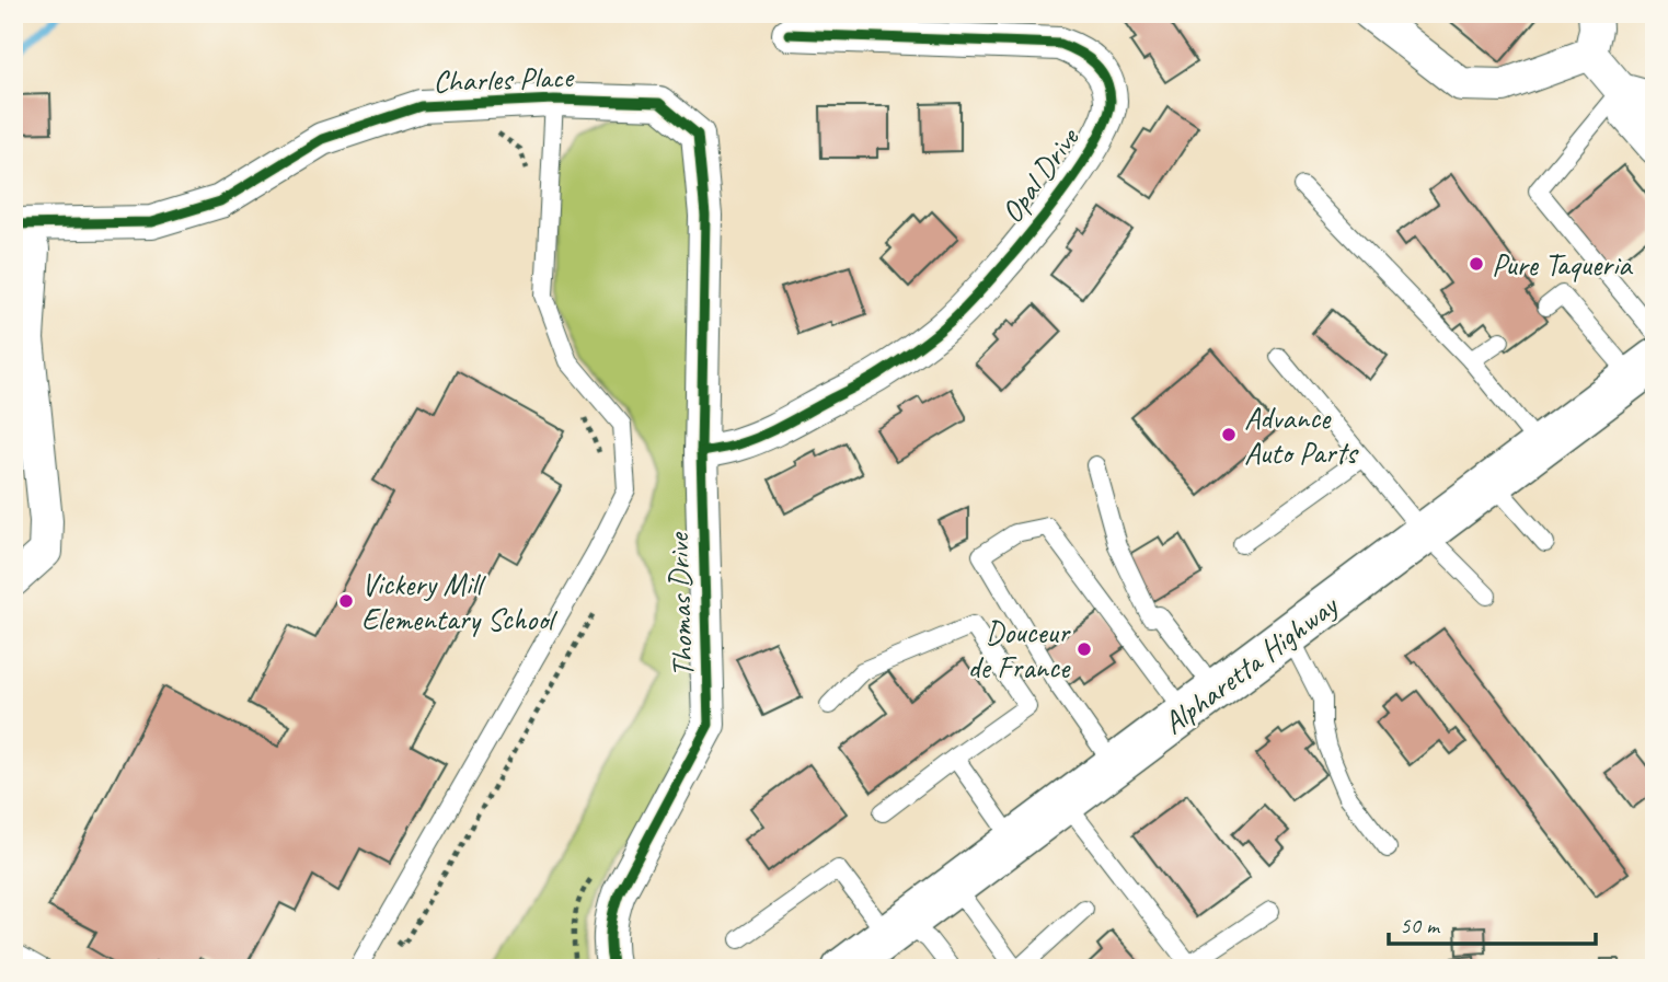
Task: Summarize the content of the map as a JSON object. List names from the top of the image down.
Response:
{
  "streets": {
    "highway": ["Alpharetta Highway"],
    "street": ["Charles Place", "Opal Drive", "Thomas Drive"]
  },
  "crossings": [
    ["Charles Place", "Thomas Drive"],
    ["Opal Drive", "Thomas Drive"]
  ],
  "places": [
    "Pure Taqueria",
    "Advance Auto Parts",
    "Vickery Mill Elementary School",
    "Douceur de France"
  ],
  "scale_bar": "50 m"
}
